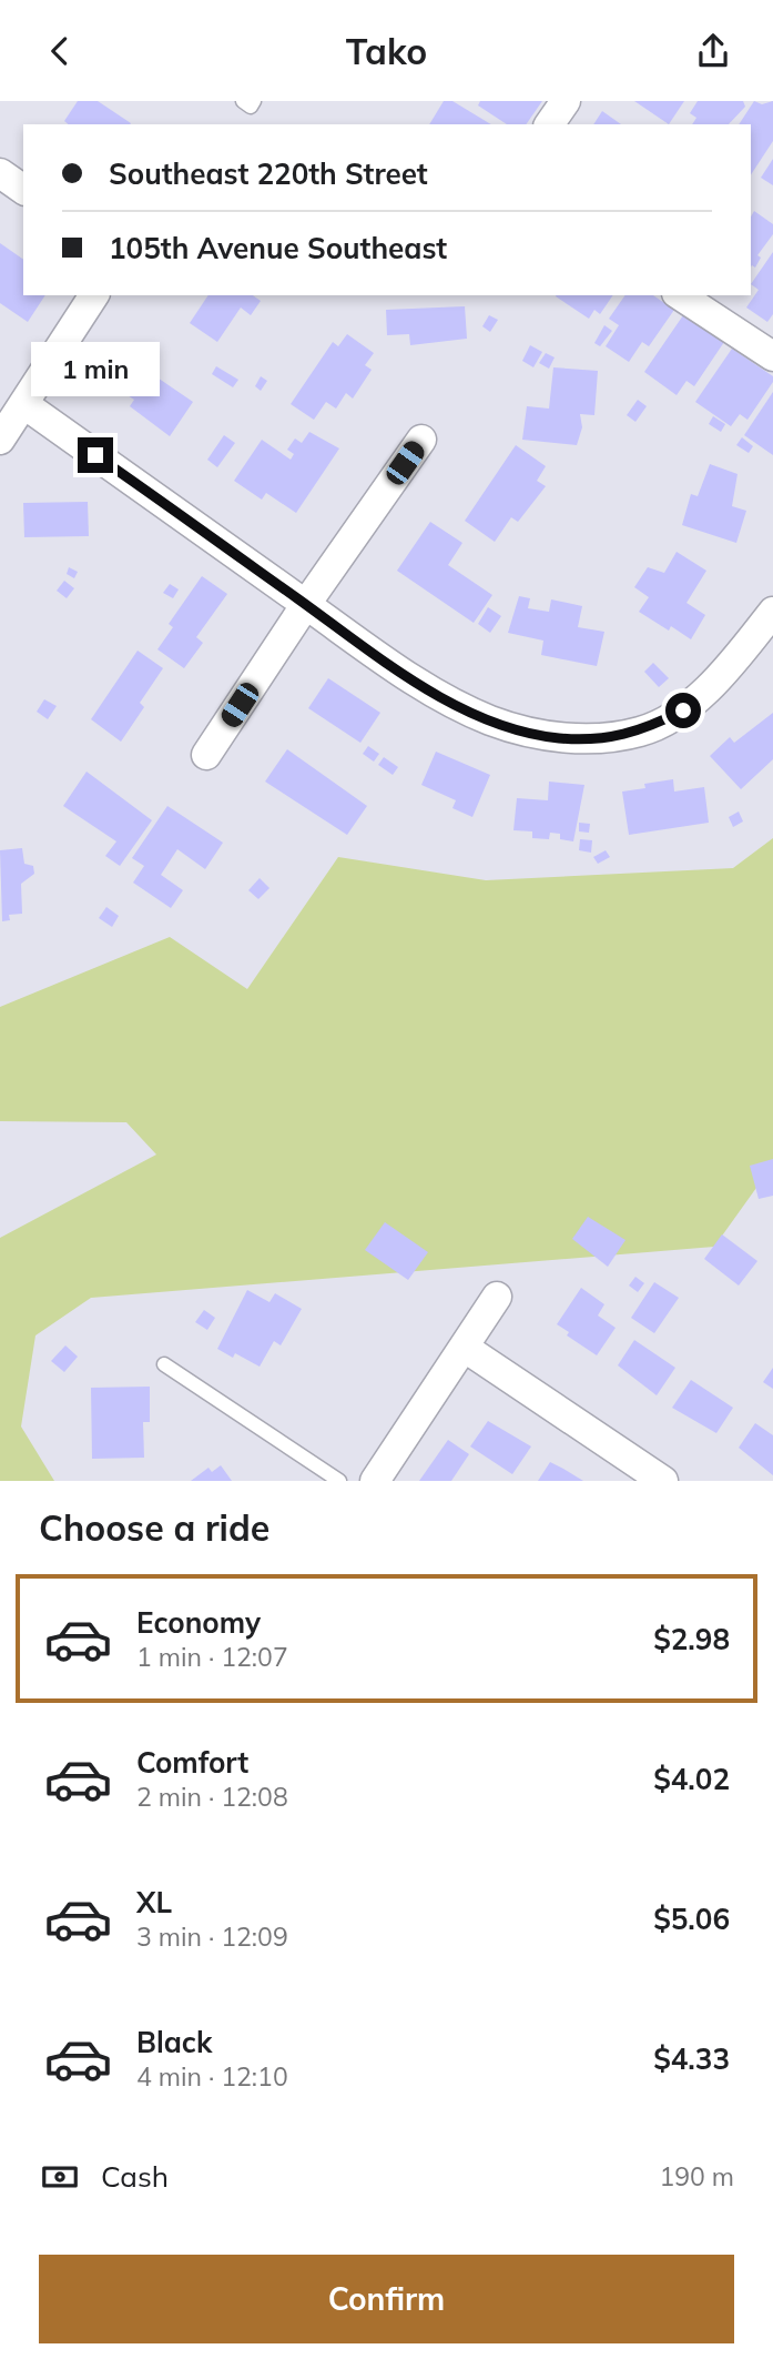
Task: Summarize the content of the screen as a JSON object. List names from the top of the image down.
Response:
{
  "page": {
    "header": "Tako",
    "banner": ["Southeast 220th Street", "105th Avenue Southeast"],
    "bubble": "1 min",
    "heading": "Choose a ride",
    "list": [
      {
        "name": "Economy",
        "note": "1 min · 12:07",
        "value": "$2.98"
      },
      {
        "name": "Comfort",
        "note": "2 min · 12:08",
        "value": "$4.02"
      },
      {
        "name": "XL",
        "note": "3 min · 12:09",
        "value": "$5.06"
      },
      {
        "name": "Black",
        "note": "4 min · 12:10",
        "value": "$4.33"
      }
    ],
    "pay": ["Cash", "190 m"],
    "buttons": "Confirm"
  }
}
